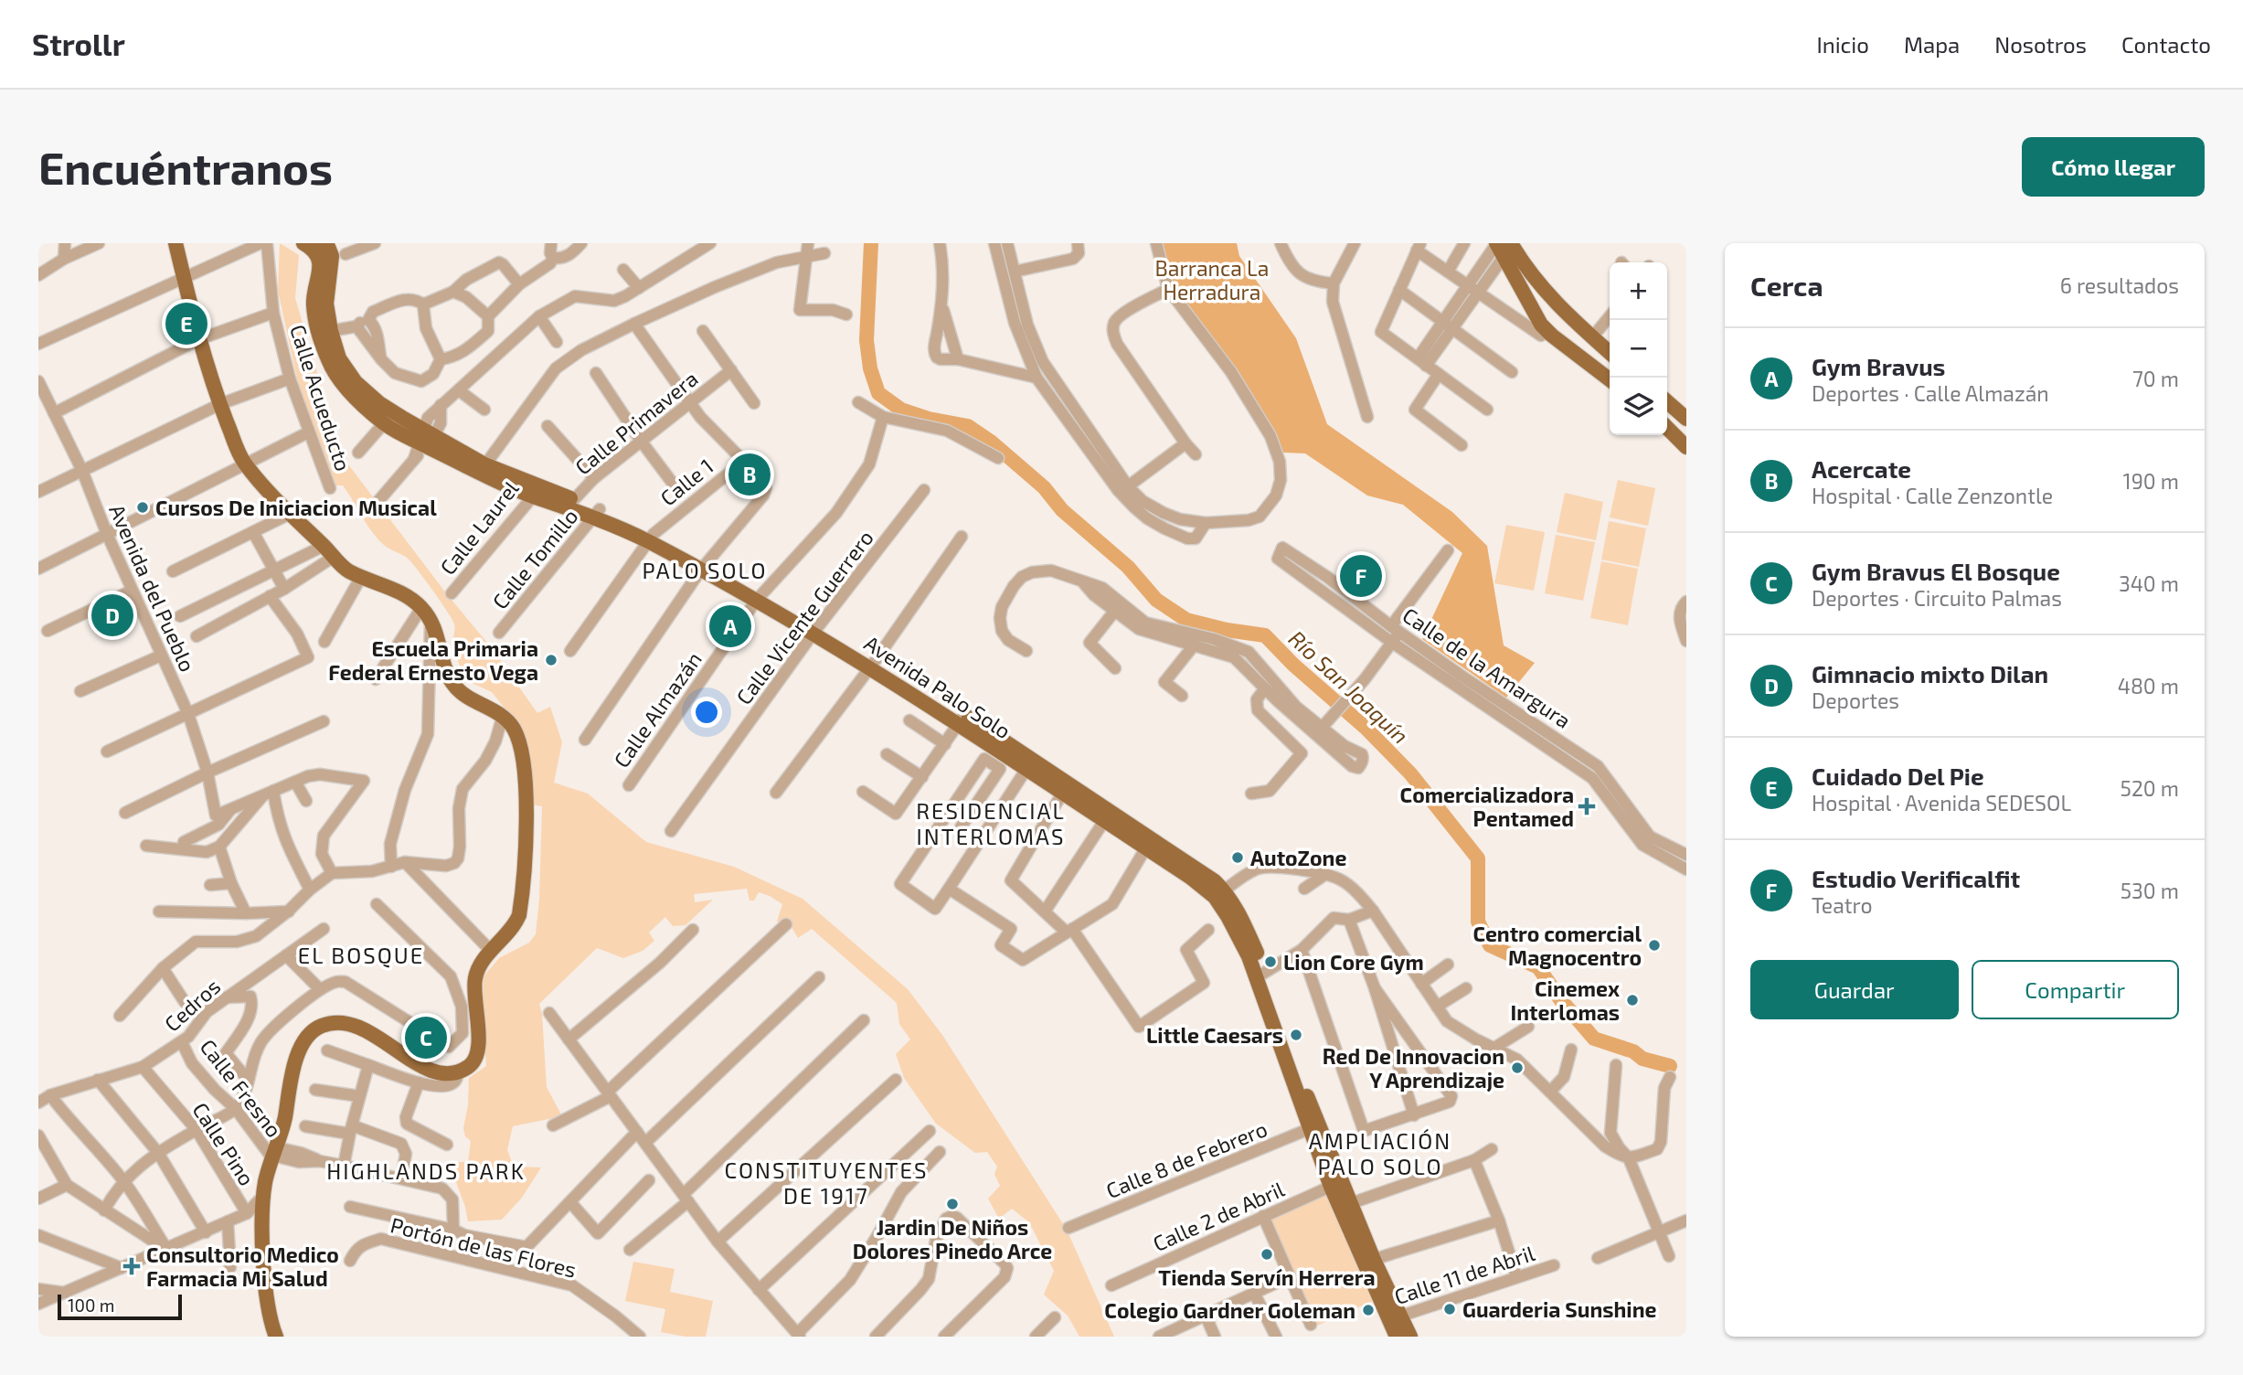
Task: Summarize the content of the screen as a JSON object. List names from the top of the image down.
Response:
{
  "streets": {
    "main road": ["Avenida Palo Solo"],
    "street": [
      "Calle Acueducto",
      "Calle Primavera",
      "Calle 1",
      "Calle Laurel",
      "Calle Tomillo",
      "Avenida del Pueblo",
      "Calle Vicente Guerrero",
      "Calle de la Amargura",
      "Calle Almazán",
      "Cedros",
      "Calle Fresno",
      "Calle Pino",
      "Calle 8 de Febrero",
      "Calle 2 de Abril",
      "Portón de las Flores",
      "Calle 11 de Abril"
    ]
  },
  "crossings": [
    ["Calle Primavera", "Avenida Palo Solo"],
    ["Calle 1", "Avenida Palo Solo"],
    ["Calle Laurel", "Avenida Palo Solo"],
    ["Calle Tomillo", "Avenida Palo Solo"],
    ["Calle Vicente Guerrero", "Avenida Palo Solo"],
    ["Avenida Palo Solo", "Calle Almazán"],
    ["Avenida Palo Solo", "Calle 8 de Febrero"],
    ["Avenida Palo Solo", "Calle 2 de Abril"],
    ["Avenida Palo Solo", "Calle 11 de Abril"],
    ["Cedros", "Calle Fresno"],
    ["Cedros", "Calle Pino"]
  ],
  "districts": [
    "PALO SOLO",
    "RESIDENCIAL INTERLOMAS",
    "EL BOSQUE",
    "AMPLIACIÓN PALO SOLO",
    "CONSTITUYENTES DE 1917",
    "HIGHLANDS PARK"
  ],
  "water": ["Río San Joaquín"],
  "parks": ["Barranca La Herradura"],
  "places": {
    "other": [
      "Cursos De Iniciacion Musical",
      "Escuela Primaria Federal Ernesto Vega",
      "AutoZone",
      "Centro comercial Magnocentro",
      "Lion Core Gym",
      "Cinemex Interlomas",
      "Little Caesars",
      "Red De Innovacion Y Aprendizaje",
      "Jardin De Niños Dolores Pinedo Arce",
      "Tienda Servín Herrera",
      "Guarderia Sunshine",
      "Colegio Gardner Goleman"
    ],
    "health": ["Comercializadora Pentamed", "Consultorio Medico Farmacia Mi Salud"]
  },
  "scale_bar": "100 m",
  "page": {
    "header": "Strollr",
    "nav": [
      "Inicio",
      "Mapa",
      "Nosotros",
      "Contacto"
    ],
    "buttons": [
      "Cómo llegar",
      ["Guardar", "Compartir"]
    ],
    "title": "Encuéntranos",
    "heading": ["Cerca", "6 resultados"],
    "map_buttons": ["+", "−"],
    "pins": [
      "E",
      "B",
      "F",
      "D",
      "A",
      "C"
    ],
    "list": [
      {
        "mark": "A",
        "name": "Gym Bravus",
        "note": "Deportes · Calle Almazán",
        "value": "70 m"
      },
      {
        "mark": "B",
        "name": "Acercate",
        "note": "Hospital · Calle Zenzontle",
        "value": "190 m"
      },
      {
        "mark": "C",
        "name": "Gym Bravus El Bosque",
        "note": "Deportes · Circuito Palmas",
        "value": "340 m"
      },
      {
        "mark": "D",
        "name": "Gimnacio mixto Dilan",
        "note": "Deportes",
        "value": "480 m"
      },
      {
        "mark": "E",
        "name": "Cuidado Del Pie",
        "note": "Hospital · Avenida SEDESOL",
        "value": "520 m"
      },
      {
        "mark": "F",
        "name": "Estudio Verificalfit",
        "note": "Teatro",
        "value": "530 m"
      }
    ],
    "scale": "100 m"
  }
}
